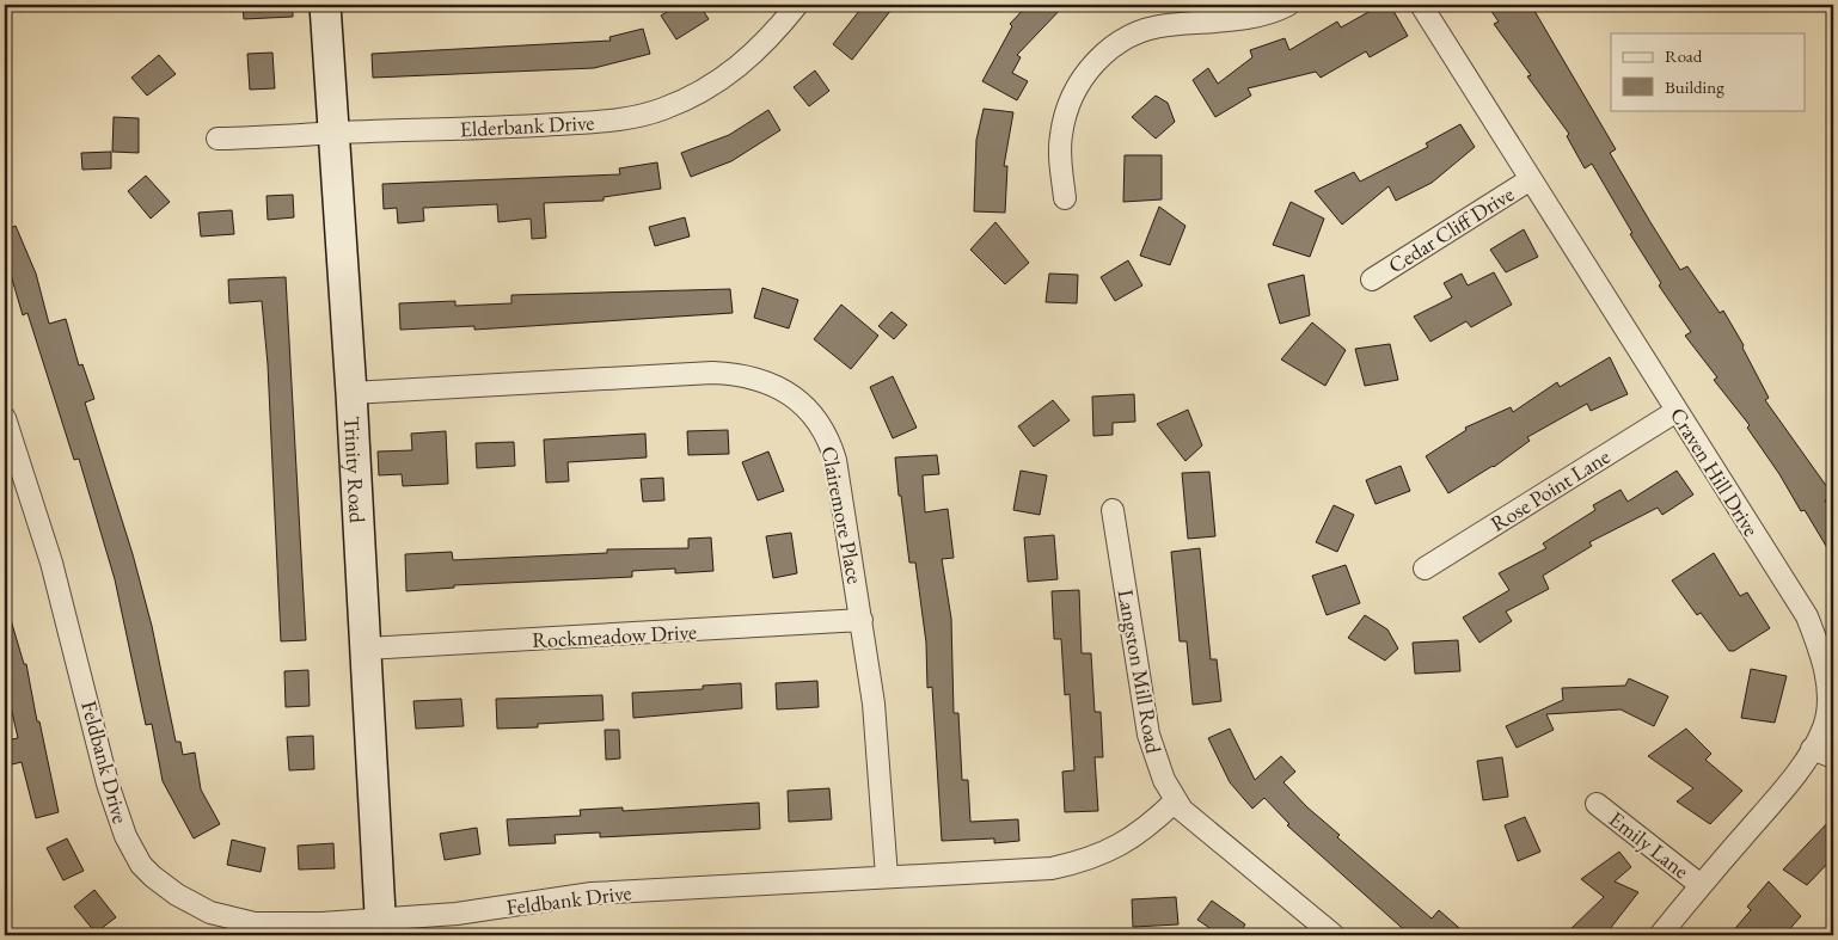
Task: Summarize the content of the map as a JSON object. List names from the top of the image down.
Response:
{
  "streets": {
    "street": [
      "Elderbank Drive",
      "Cedar Cliff Drive",
      "Trinity Road",
      "Craven Hill Drive",
      "Rose Point Lane",
      "Clairemore Place",
      "Rockmeadow Drive",
      "Langston Mill Road",
      "Feldbank Drive",
      "Emily Lane"
    ]
  },
  "crossings": [
    ["Elderbank Drive", "Trinity Road"],
    ["Cedar Cliff Drive", "Craven Hill Drive"],
    ["Trinity Road", "Clairemore Place"],
    ["Trinity Road", "Rockmeadow Drive"],
    ["Trinity Road", "Feldbank Drive"],
    ["Craven Hill Drive", "Rose Point Lane"],
    ["Craven Hill Drive", "Emily Lane"],
    ["Clairemore Place", "Rockmeadow Drive"],
    ["Clairemore Place", "Feldbank Drive"],
    ["Langston Mill Road", "Feldbank Drive"]
  ],
  "legend": ["Road", "Building"]
}
